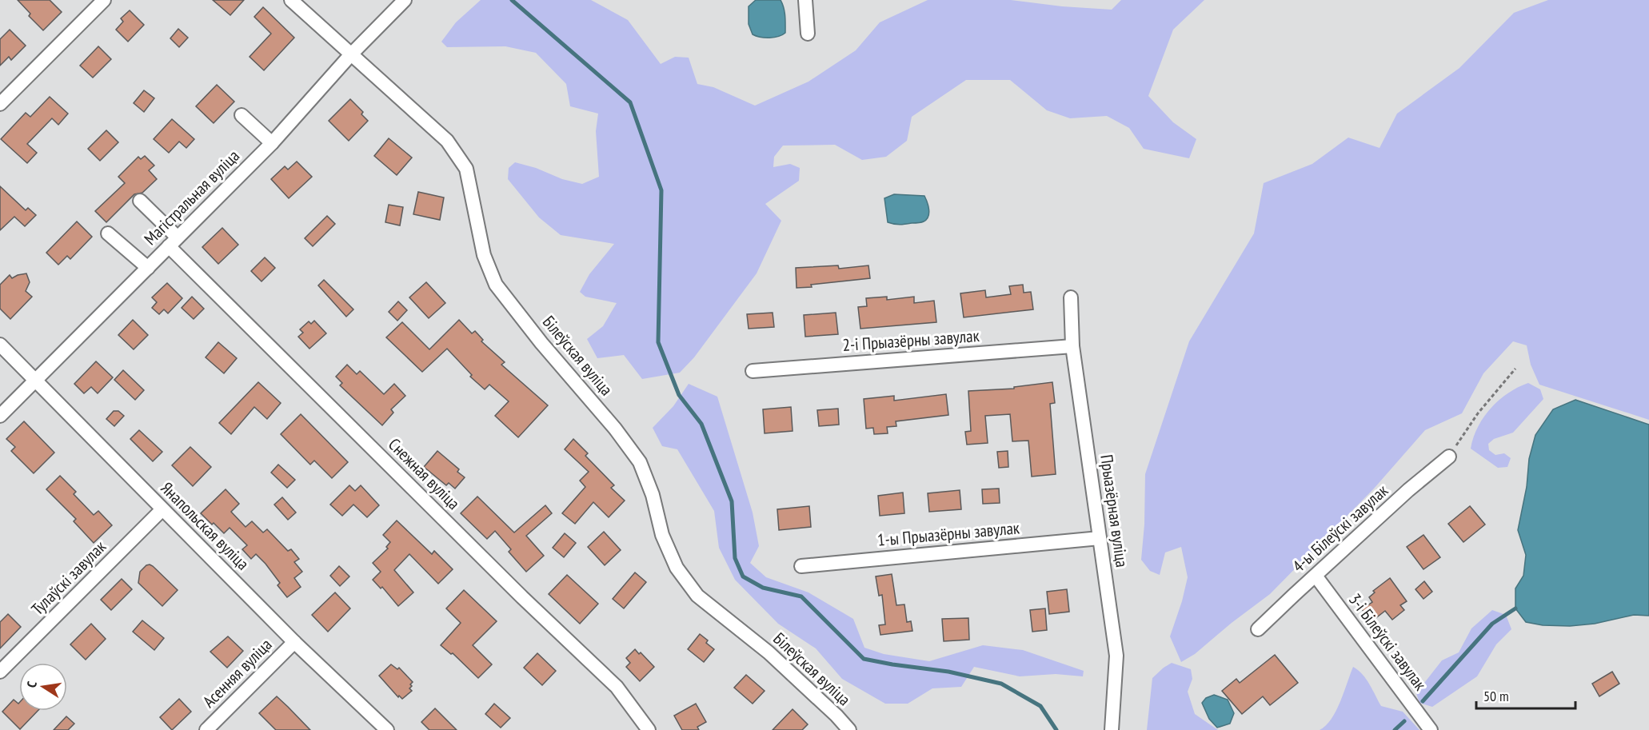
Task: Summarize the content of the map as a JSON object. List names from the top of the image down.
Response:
{
  "streets": {
    "street": [
      "Магістральная вуліца",
      "2-і Прыазёрны завулак",
      "Білеўская вуліца",
      "Снежная вуліца",
      "Прыазёрная вуліца",
      "Янапольская вуліца",
      "4-ы Білеўскі завулак",
      "1-ы Прыазёрны завулак",
      "Тулаўскі завулак",
      "3-і Білеўскі завулак",
      "Асенняя вуліца"
    ]
  },
  "crossings": [
    ["Магістральная вуліца", "Білеўская вуліца"],
    ["Магістральная вуліца", "Снежная вуліца"],
    ["Магістральная вуліца", "Янапольская вуліца"],
    ["2-і Прыазёрны завулак", "Прыазёрная вуліца"],
    ["Прыазёрная вуліца", "1-ы Прыазёрны завулак"],
    ["Янапольская вуліца", "Тулаўскі завулак"],
    ["Янапольская вуліца", "Асенняя вуліца"],
    ["4-ы Білеўскі завулак", "3-і Білеўскі завулак"]
  ],
  "scale_bar": "50 m",
  "north": "left"
}
